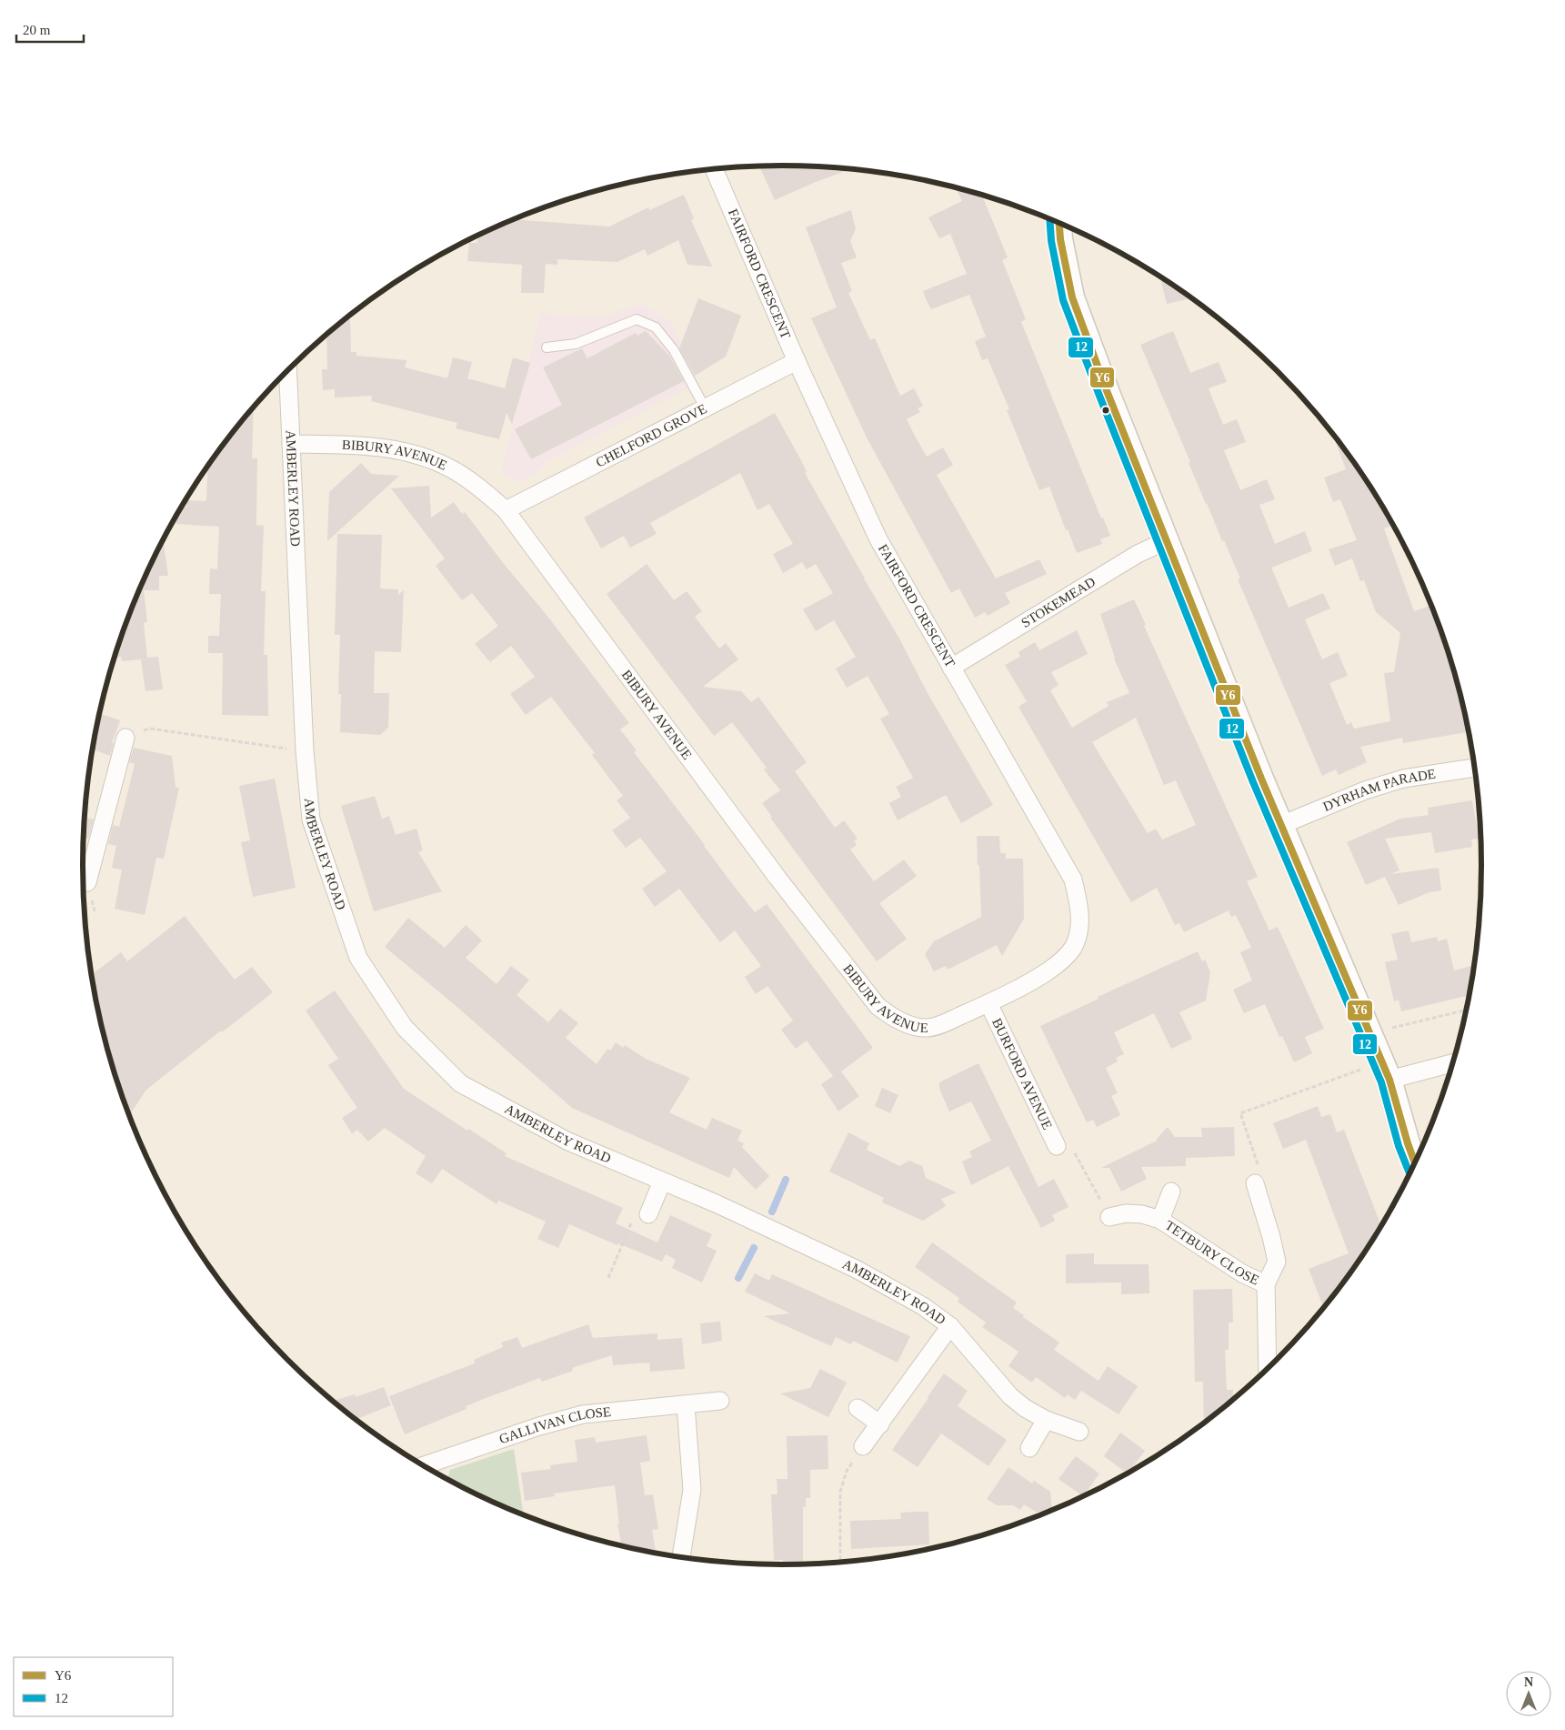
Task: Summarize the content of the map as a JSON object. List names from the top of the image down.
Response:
{
  "streets": {
    "street": [
      "FAIRFORD CRESCENT",
      "CHELFORD GROVE",
      "BIBURY AVENUE",
      "AMBERLEY ROAD",
      "STOKEMEAD",
      "DYRHAM PARADE",
      "BURFORD AVENUE",
      "TETBURY CLOSE",
      "GALLIVAN CLOSE"
    ]
  },
  "crossings": [
    ["FAIRFORD CRESCENT", "CHELFORD GROVE"],
    ["FAIRFORD CRESCENT", "BIBURY AVENUE"],
    ["FAIRFORD CRESCENT", "STOKEMEAD"],
    ["FAIRFORD CRESCENT", "BURFORD AVENUE"],
    ["CHELFORD GROVE", "BIBURY AVENUE"],
    ["BIBURY AVENUE", "AMBERLEY ROAD"],
    ["BIBURY AVENUE", "BURFORD AVENUE"]
  ],
  "lines": ["transit line 12", "transit line Y6"],
  "legend": ["Y6", "12"],
  "scale_bar": "20 m",
  "north": "top"
}
